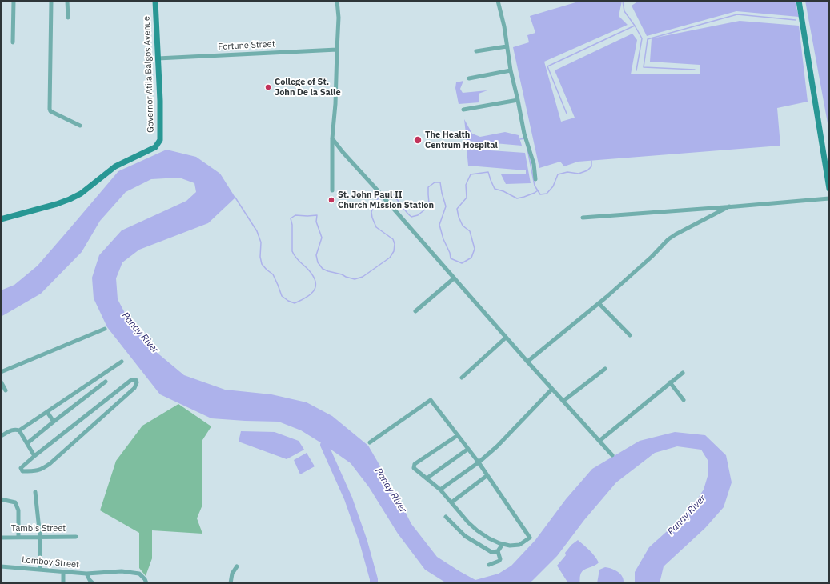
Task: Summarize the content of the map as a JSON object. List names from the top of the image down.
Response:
{
  "streets": {
    "main road": ["Governor Atila Balgos Avenue"],
    "street": ["Fortune Street", "Tambis Street", "Lomboy Street"]
  },
  "crossings": [
    ["Fortune Street", "Governor Atila Balgos Avenue"]
  ],
  "water": ["Panay River"],
  "places": ["College of St. John De la Salle", "The Health Centrum Hospital", "St. John Paul II Church MIssion Station"]
}
